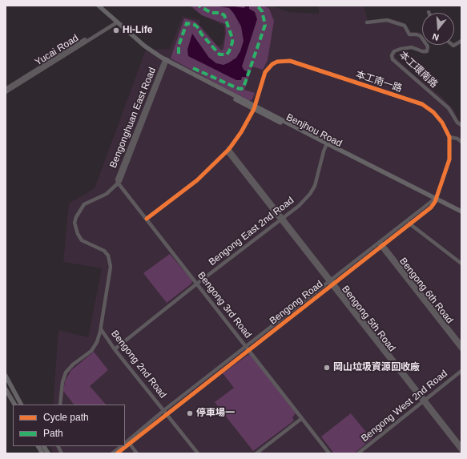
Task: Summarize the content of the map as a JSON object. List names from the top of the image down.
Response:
{
  "streets": {
    "main road": ["Benjhou Road"],
    "street": [
      "Yucai Road",
      "本工環南路",
      "本工南一路",
      "Bengonghuan East Road",
      "Bengong East 2nd Road",
      "Bengong 6th Road",
      "Bengong Road",
      "Bengong 3rd Road",
      "Bengong 5th Road",
      "Bengong 2nd Road",
      "Bengong West 2nd Road"
    ]
  },
  "crossings": [
    ["Yucai Road", "Benjhou Road"],
    ["本工南一路", "Benjhou Road"],
    ["本工南一路", "Bengong Road"],
    ["本工南一路", "Bengong 3rd Road"],
    ["本工南一路", "Bengong 5th Road"],
    ["Bengonghuan East Road", "Benjhou Road"],
    ["Bengonghuan East Road", "Bengong 3rd Road"],
    ["Bengonghuan East Road", "Bengong 2nd Road"],
    ["Benjhou Road", "Bengong East 2nd Road"],
    ["Benjhou Road", "Bengong Road"],
    ["Bengong East 2nd Road", "Bengong 3rd Road"],
    ["Bengong East 2nd Road", "Bengong 5th Road"],
    ["Bengong East 2nd Road", "Bengong 2nd Road"],
    ["Bengong 6th Road", "Bengong Road"],
    ["Bengong Road", "Bengong 3rd Road"],
    ["Bengong Road", "Bengong 5th Road"],
    ["Bengong Road", "Bengong 2nd Road"],
    ["Bengong 5th Road", "Bengong West 2nd Road"]
  ],
  "places": ["Hi-Life", "岡山垃圾資源回收廠", "停車場一"],
  "legend": ["Cycle path", "Path"],
  "north": "bottom"
}
